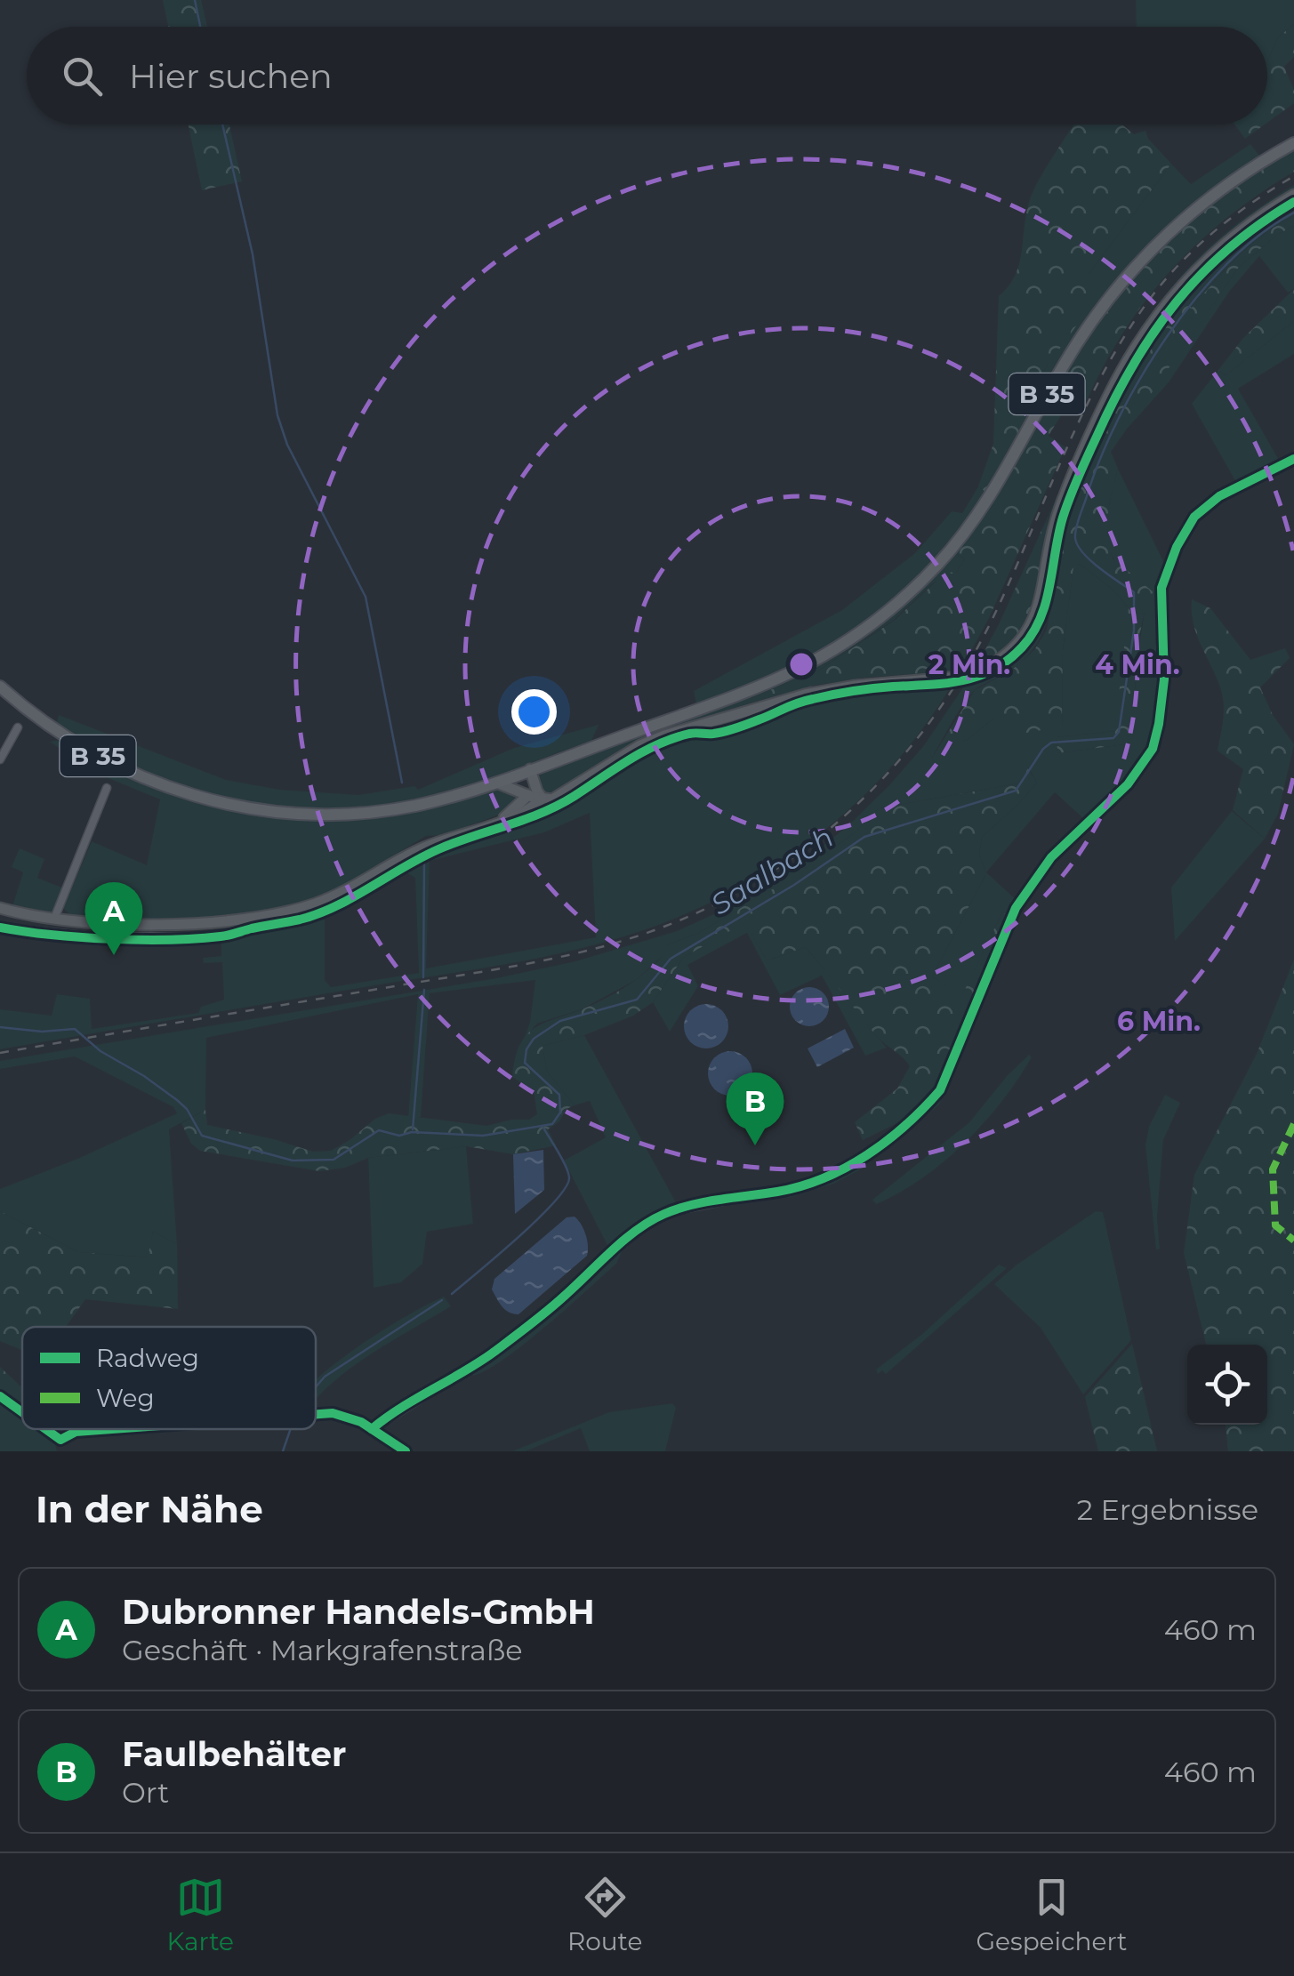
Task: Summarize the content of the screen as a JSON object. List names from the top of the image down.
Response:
{
  "streets": {
    "main road": ["B 35"]
  },
  "water": ["Saalbach"],
  "legend": ["Radweg", "Weg"],
  "page": {
    "search": "Hier suchen",
    "pins": ["A", "B"],
    "heading": ["In der Nähe", "2 Ergebnisse"],
    "list": [
      {
        "mark": "A",
        "name": "Dubronner Handels-GmbH",
        "note": "Geschäft · Markgrafenstraße",
        "value": "460 m"
      },
      {
        "mark": "B",
        "name": "Faulbehälter",
        "note": "Ort",
        "value": "460 m"
      }
    ],
    "nav": ["Karte", "Route", "Gespeichert"]
  },
  "rings": ["2 Min.", "4 Min.", "6 Min."]
}
